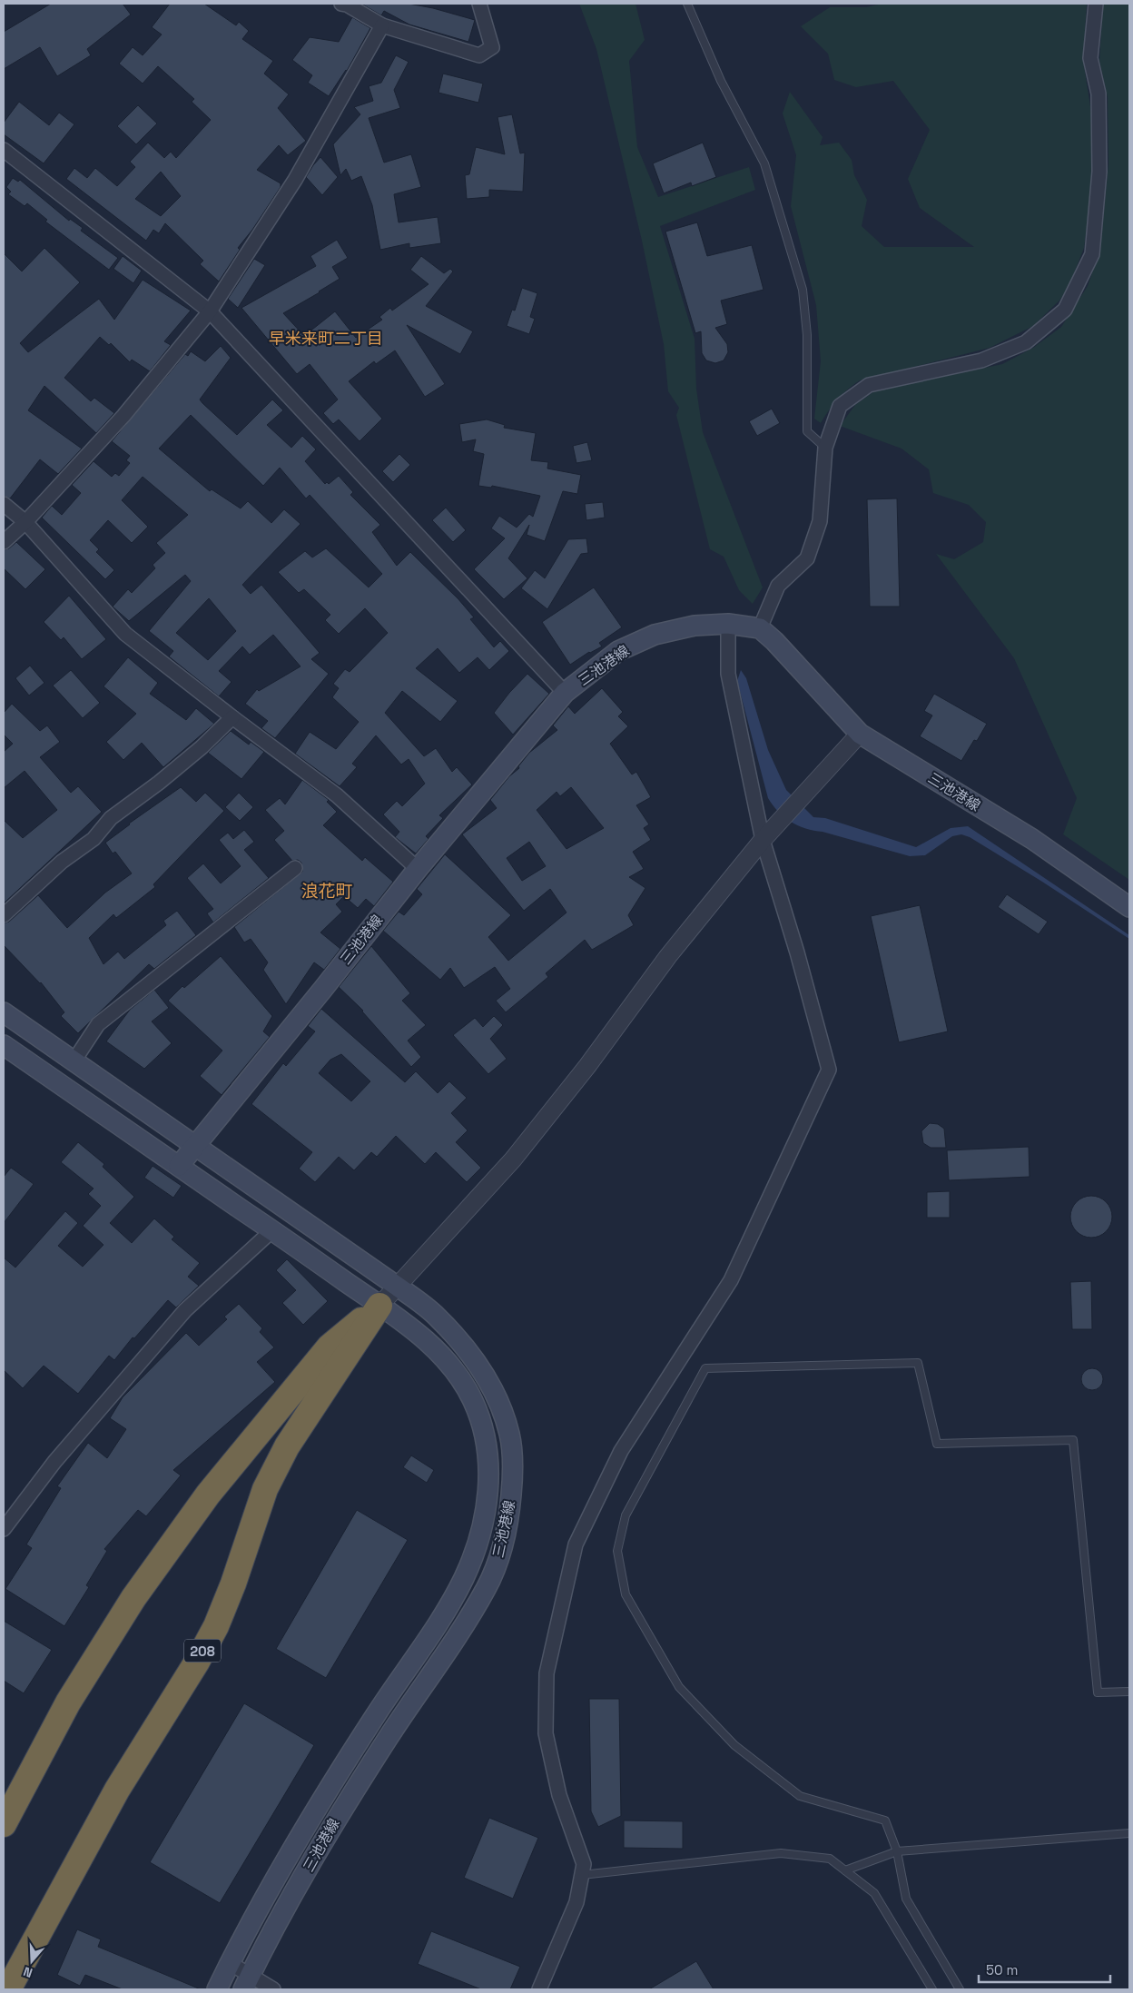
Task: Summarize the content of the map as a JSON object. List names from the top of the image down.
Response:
{
  "streets": {
    "highway": ["208"],
    "main road": ["三池港線"]
  },
  "crossings": [
    ["三池港線", "208"]
  ],
  "districts": ["早米来町二丁目", "浪花町"],
  "scale_bar": "50 m",
  "north": "bottom"
}
